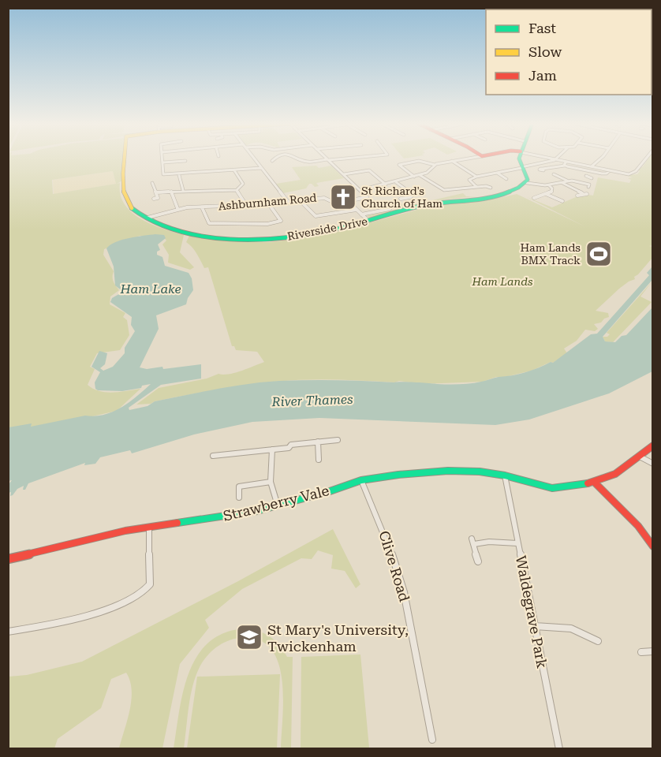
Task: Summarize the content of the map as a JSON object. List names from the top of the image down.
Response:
{
  "streets": {
    "street": [
      "Ashburnham Road",
      "Riverside Drive",
      "Strawberry Vale",
      "Clive Road",
      "Waldegrave Park"
    ]
  },
  "crossings": [
    ["Ashburnham Road", "Riverside Drive"],
    ["Strawberry Vale", "Clive Road"],
    ["Strawberry Vale", "Waldegrave Park"]
  ],
  "water": ["Ham Lake", "River Thames"],
  "parks": ["Ham Lands"],
  "places": {
    "church": ["St Richard's Church of Ham"],
    "sports": ["Ham Lands BMX Track"],
    "school or university": ["St Mary's University, Twickenham"]
  },
  "legend": ["Fast", "Slow", "Jam"]
}
